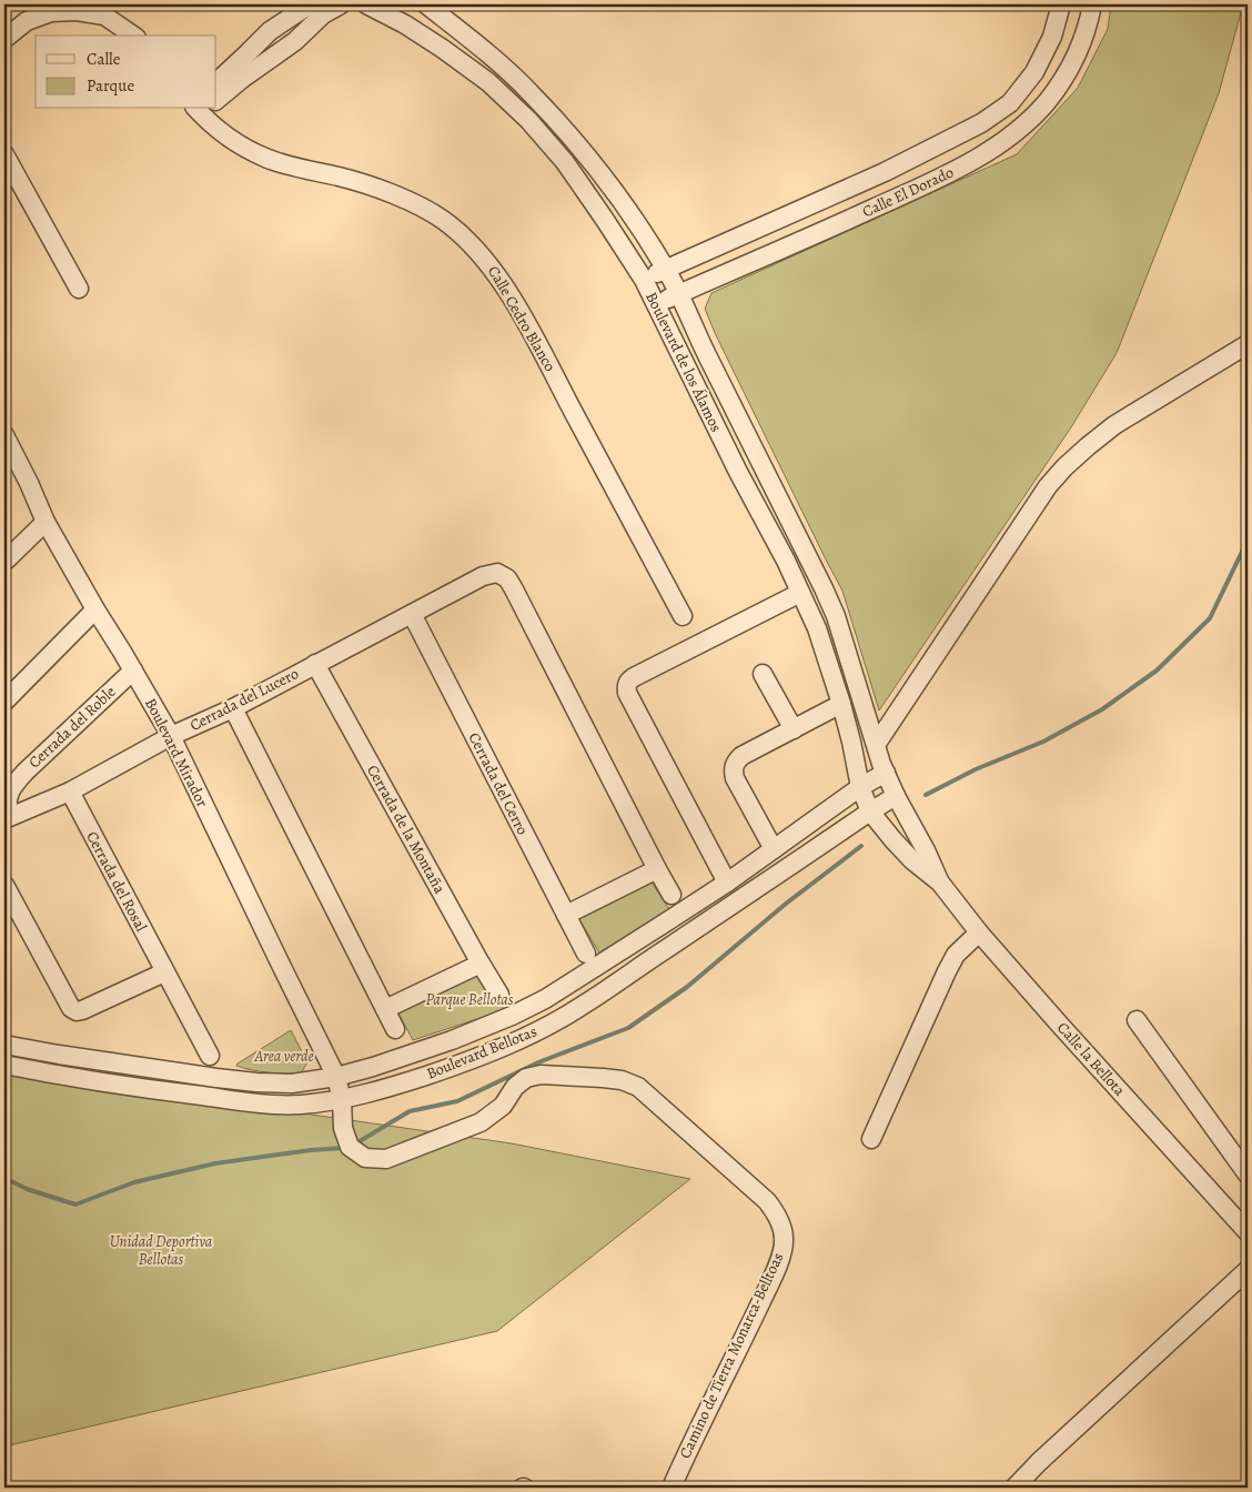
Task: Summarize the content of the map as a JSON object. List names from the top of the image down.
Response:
{
  "streets": {
    "street": [
      "Calle El Dorado",
      "Calle Cedro Blanco",
      "Boulevard de los Álamos",
      "Cerrada del Lucero",
      "Cerrada del Roble",
      "Boulevard Mirador",
      "Cerrada del Cerro",
      "Cerrada de la Montaña",
      "Cerrada del Rosal",
      "Boulevard Bellotas",
      "Calle la Bellota",
      "Camino de Tierra Monarca-Belltoas"
    ]
  },
  "crossings": [
    ["Calle El Dorado", "Boulevard de los Álamos"],
    ["Boulevard de los Álamos", "Boulevard Bellotas"],
    ["Boulevard de los Álamos", "Calle la Bellota"],
    ["Cerrada del Lucero", "Cerrada del Roble"],
    ["Cerrada del Lucero", "Boulevard Mirador"],
    ["Cerrada del Lucero", "Cerrada del Cerro"],
    ["Cerrada del Lucero", "Cerrada de la Montaña"],
    ["Cerrada del Lucero", "Cerrada del Rosal"],
    ["Cerrada del Roble", "Boulevard Mirador"],
    ["Boulevard Mirador", "Boulevard Bellotas"],
    ["Boulevard Mirador", "Camino de Tierra Monarca-Belltoas"],
    ["Cerrada del Cerro", "Boulevard Bellotas"],
    ["Boulevard Bellotas", "Calle la Bellota"],
    ["Boulevard Bellotas", "Camino de Tierra Monarca-Belltoas"]
  ],
  "parks": ["Parque Bellotas", "Area verde", "Unidad Deportiva Bellotas"],
  "legend": ["Calle", "Parque"]
}
